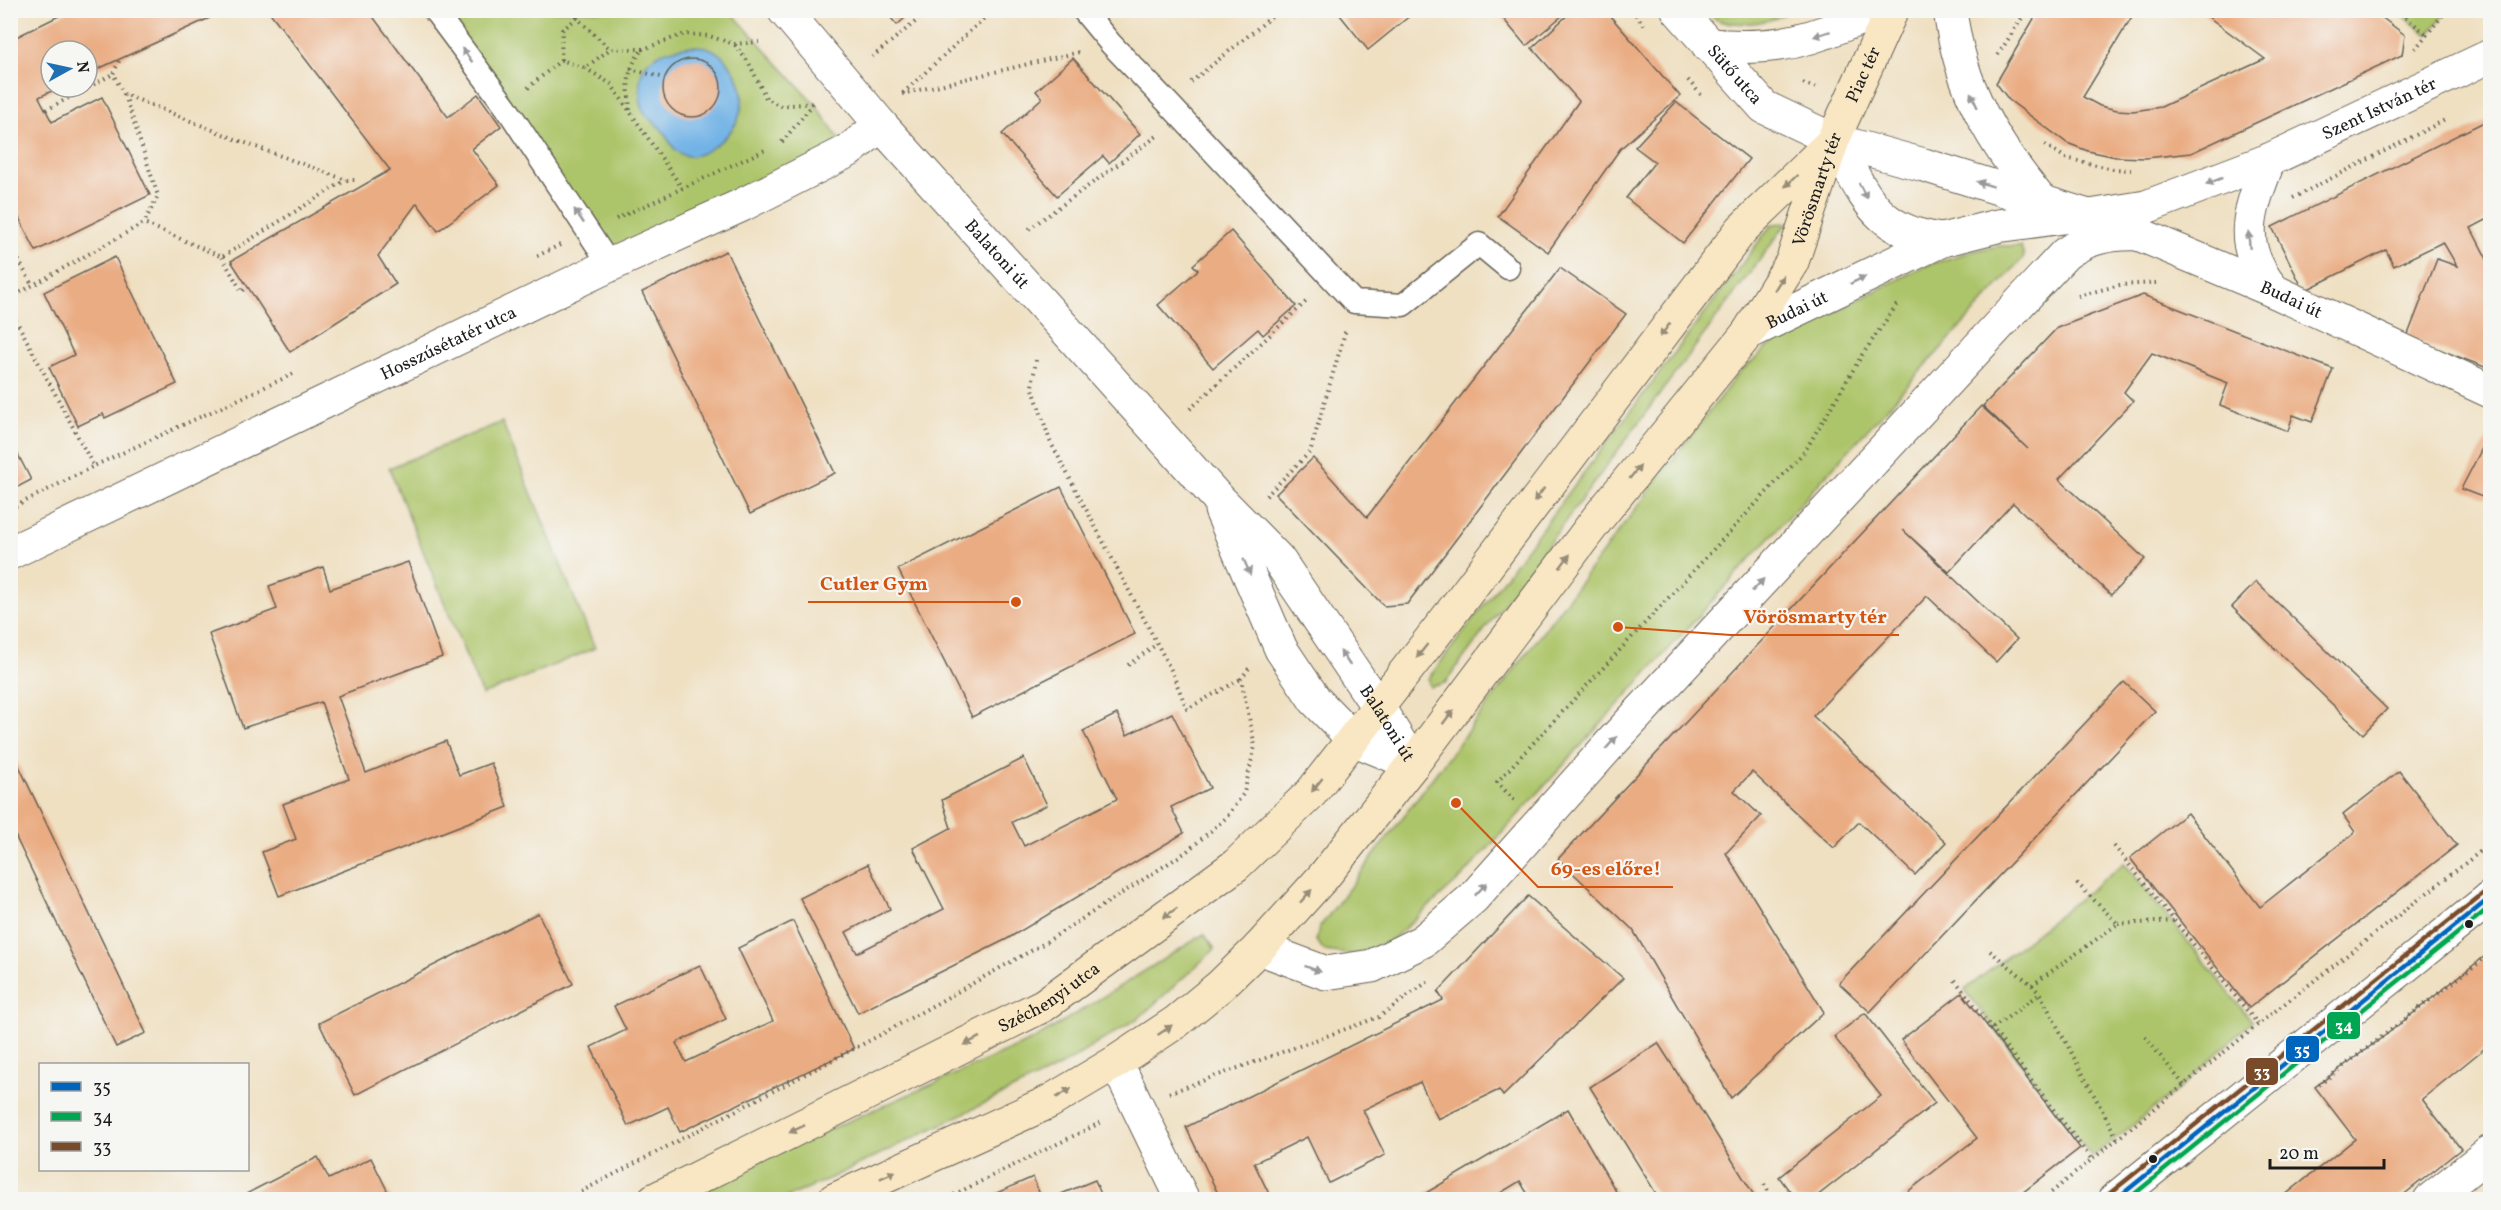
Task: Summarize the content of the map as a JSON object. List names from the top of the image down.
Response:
{
  "streets": {
    "main road": ["Piac tér", "Vörösmarty tér", "Széchenyi utca"],
    "street": [
      "Sütő utca",
      "Szent István tér",
      "Balatoni út",
      "Budai út",
      "Hosszúsétatér utca"
    ]
  },
  "crossings": [
    ["Sütő utca", "Piac tér"],
    ["Sütő utca", "Vörösmarty tér"],
    ["Sütő utca", "Budai út"],
    ["Piac tér", "Vörösmarty tér"],
    ["Piac tér", "Budai út"],
    ["Szent István tér", "Budai út"],
    ["Vörösmarty tér", "Balatoni út"],
    ["Vörösmarty tér", "Budai út"],
    ["Vörösmarty tér", "Széchenyi utca"],
    ["Balatoni út", "Hosszúsétatér utca"],
    ["Balatoni út", "Széchenyi utca"]
  ],
  "one_way": ["Szent István tér"],
  "places": ["Cutler Gym", "Vörösmarty tér", "69-es előre!"],
  "lines": ["transit line 33", "transit line 35", "transit line 34"],
  "legend": ["35", "34", "33"],
  "scale_bar": "20 m",
  "north": "right"
}
